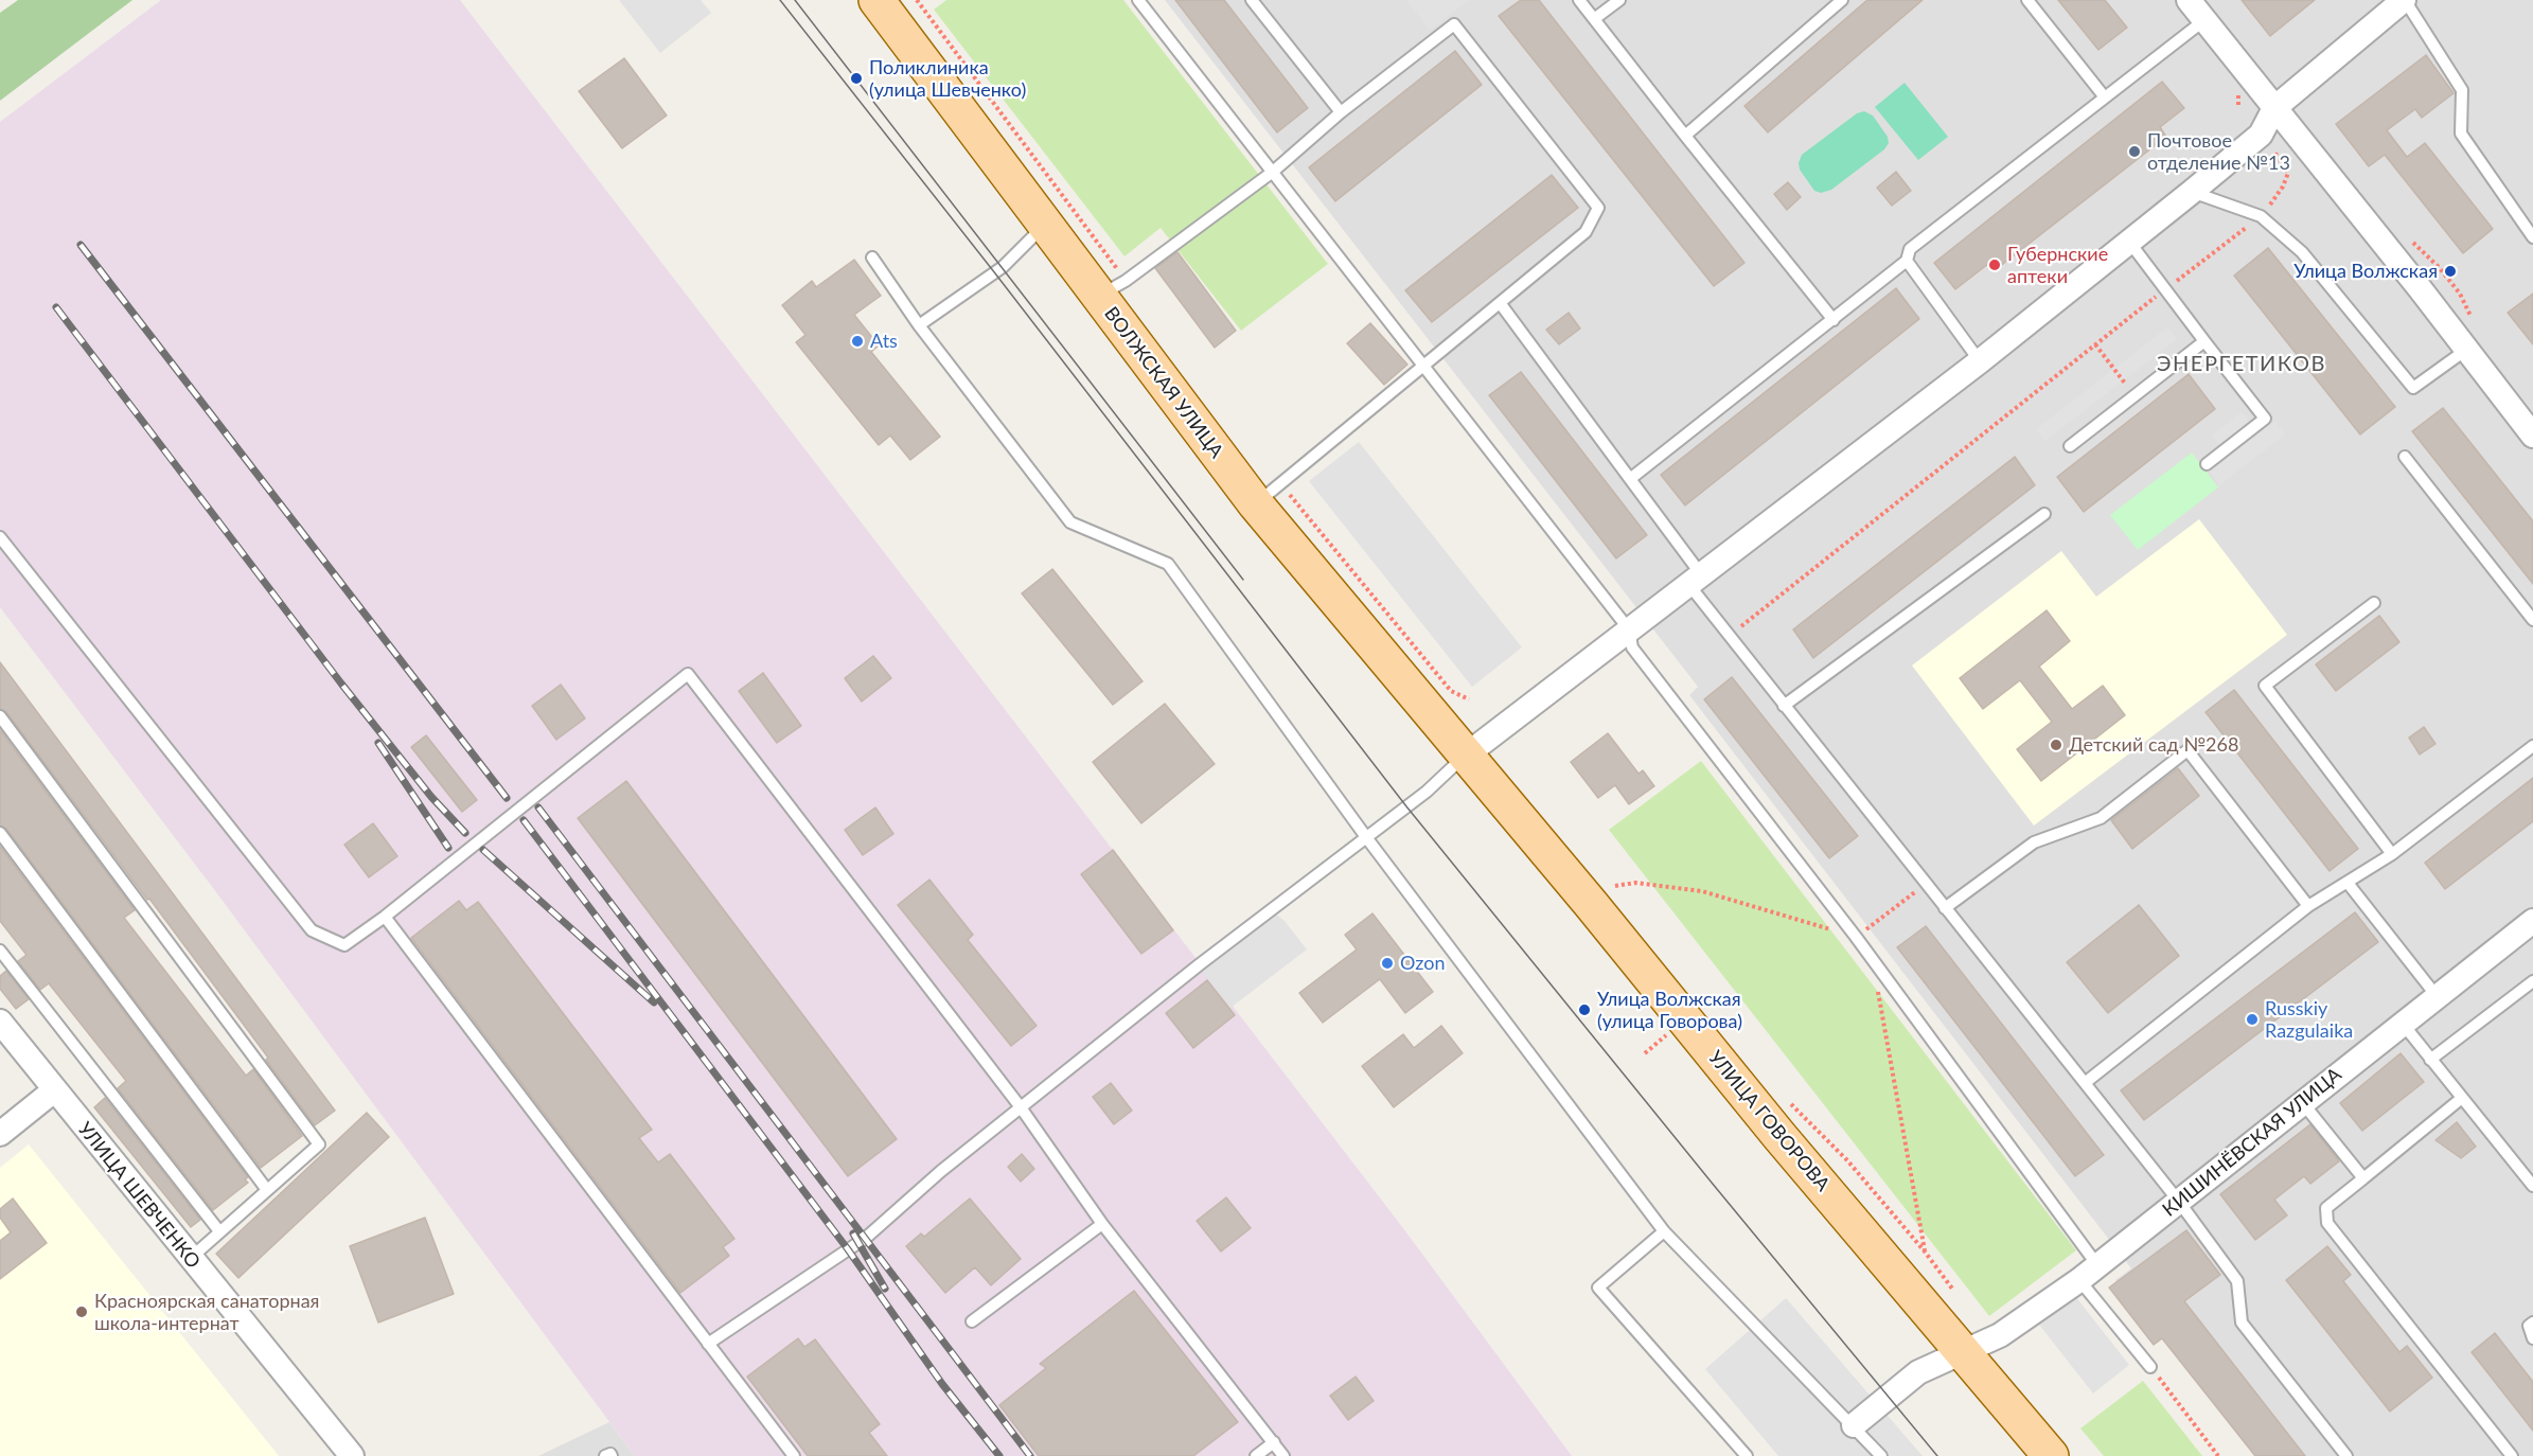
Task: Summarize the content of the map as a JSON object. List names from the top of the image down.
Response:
{
  "streets": {
    "main road": ["ВОЛЖСКАЯ УЛИЦА", "УЛИЦА ГОВОРОВА"],
    "street": ["КИШИНЁВСКАЯ УЛИЦА", "УЛИЦА ШЕВЧЕНКО"]
  },
  "crossings": [
    ["ВОЛЖСКАЯ УЛИЦА", "УЛИЦА ГОВОРОВА"],
    ["УЛИЦА ГОВОРОВА", "КИШИНЁВСКАЯ УЛИЦА"]
  ],
  "districts": ["ЭНЕРГЕТИКОВ"],
  "places": [
    "Поликлиника (улица Шевченко)",
    "Почтовое отделение №13",
    "Губернские аптеки",
    "Улица Волжская",
    "Ats",
    "Детский сад №268",
    "Ozon",
    "Улица Волжская (улица Говорова)",
    "Russkiy Razgulaika",
    "Красноярская санаторная школа-интернат"
  ]
}
